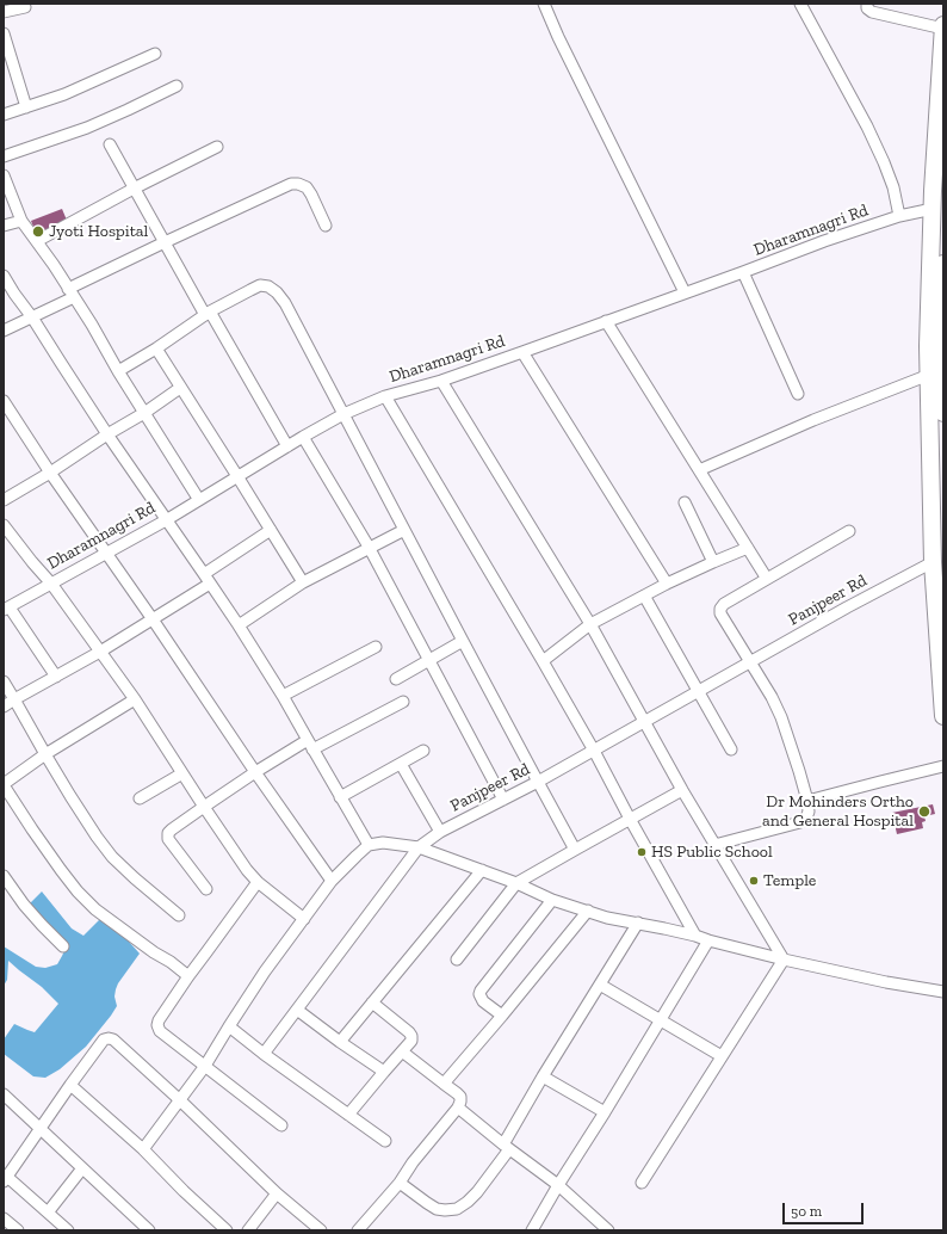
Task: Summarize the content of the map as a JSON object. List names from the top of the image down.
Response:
{
  "streets": {
    "street": ["Dharamnagri Rd", "Panjpeer Rd"]
  },
  "places": [
    "Jyoti Hospital",
    "Dr Mohinders Ortho and General Hospital",
    "HS Public School",
    "Temple"
  ],
  "scale_bar": "50 m"
}
